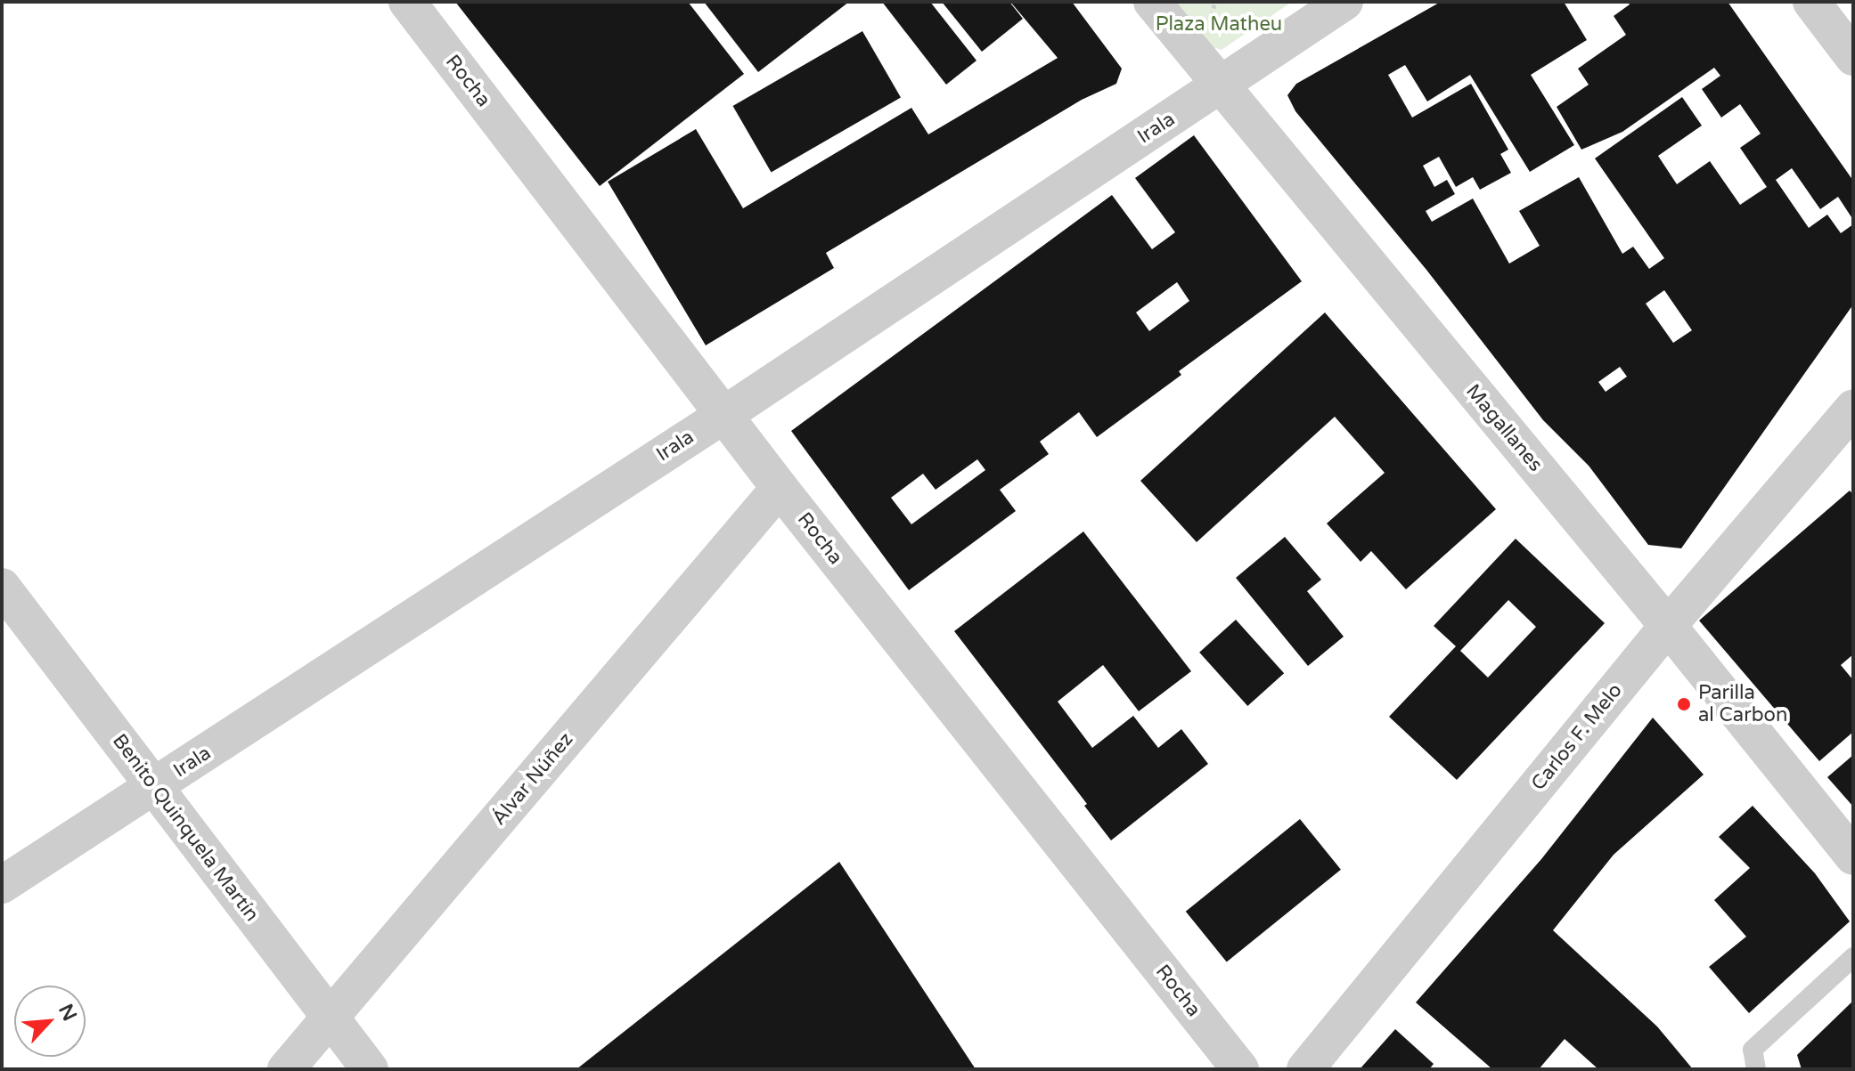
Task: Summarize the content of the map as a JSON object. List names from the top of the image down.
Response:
{
  "streets": {
    "street": [
      "Rocha",
      "Irala",
      "Magallanes",
      "Carlos F. Melo",
      "Álvar Núñez",
      "Benito Quinquela Martín"
    ]
  },
  "crossings": [
    ["Rocha", "Irala"],
    ["Rocha", "Álvar Núñez"],
    ["Irala", "Magallanes"],
    ["Irala", "Benito Quinquela Martín"],
    ["Magallanes", "Carlos F. Melo"],
    ["Álvar Núñez", "Benito Quinquela Martín"]
  ],
  "parks": ["Plaza Matheu"],
  "places": ["Parilla al Carbon"],
  "north": "top right"
}
